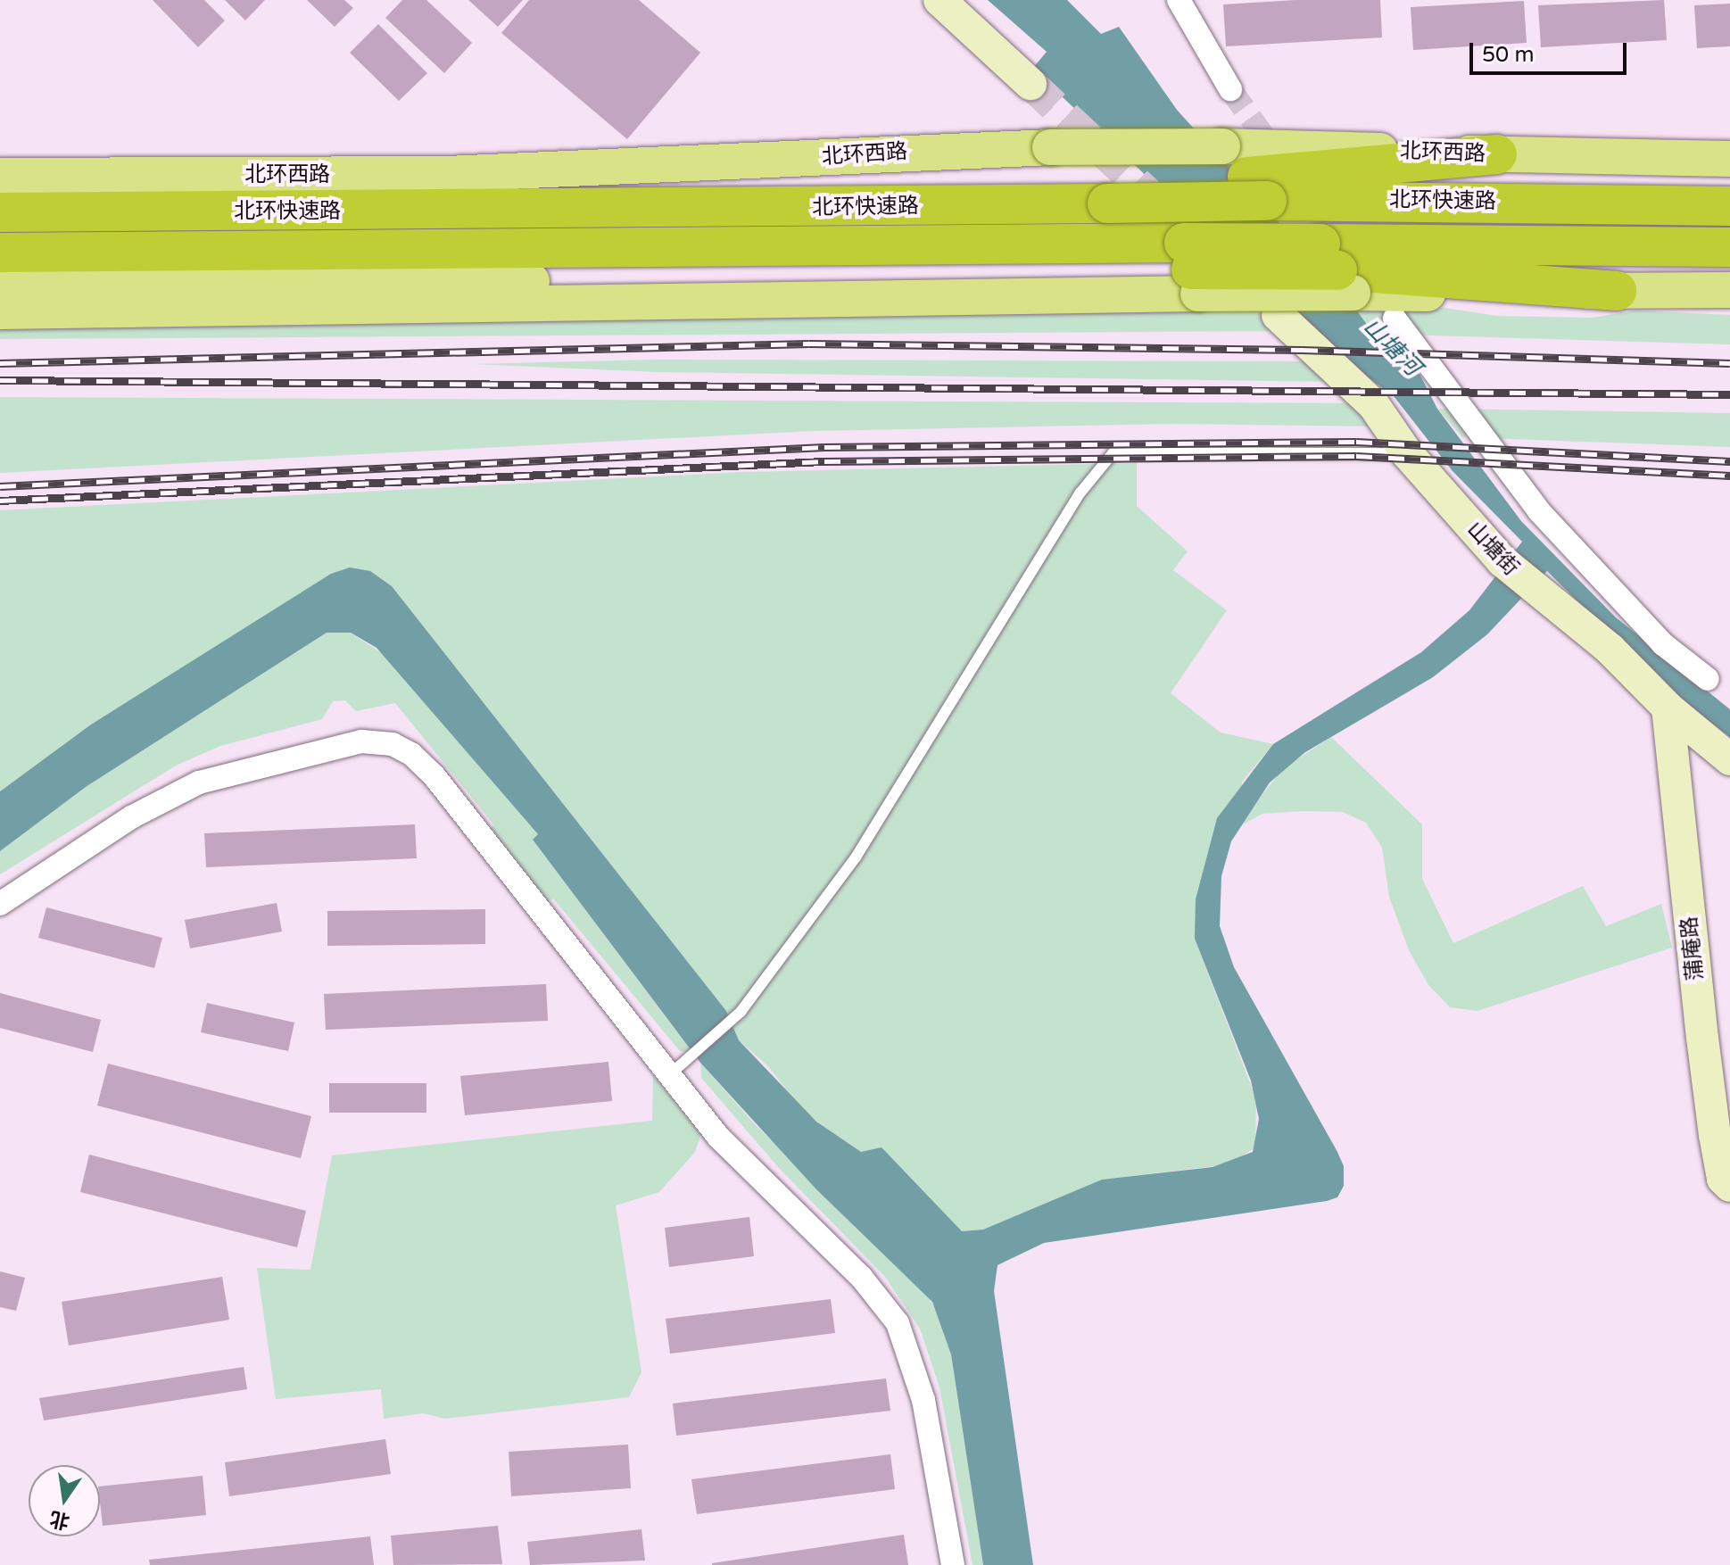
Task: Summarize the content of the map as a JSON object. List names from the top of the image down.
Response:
{
  "streets": {
    "highway": ["北环快速路"],
    "main road": ["北环西路"],
    "street": ["山塘街", "蒲庵路"]
  },
  "crossings": [
    ["山塘街", "蒲庵路"]
  ],
  "water": ["山塘河"],
  "scale_bar": "50 m",
  "north": "bottom"
}
